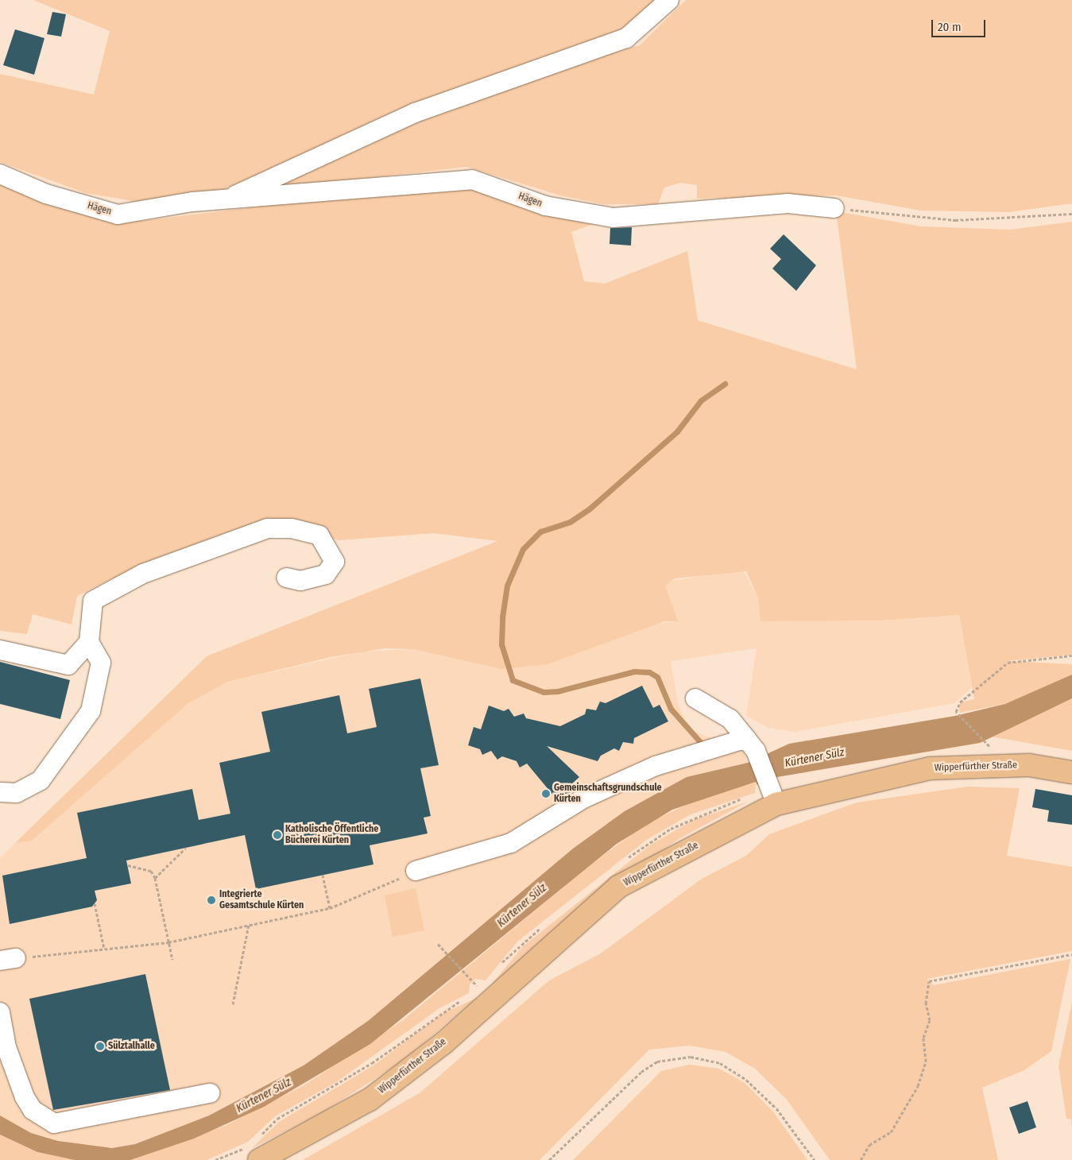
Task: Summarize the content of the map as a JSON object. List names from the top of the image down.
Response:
{
  "streets": {
    "main road": ["Wipperfürther Straße"],
    "street": ["Hägen"]
  },
  "water": ["Kürtener Sülz"],
  "places": [
    "Gemeinschaftsgrundschule Kürten",
    "Katholische Öffentliche Bücherei Kürten",
    "Integrierte Gesamtschule Kürten",
    "Sülztalhalle"
  ],
  "scale_bar": "20 m"
}
